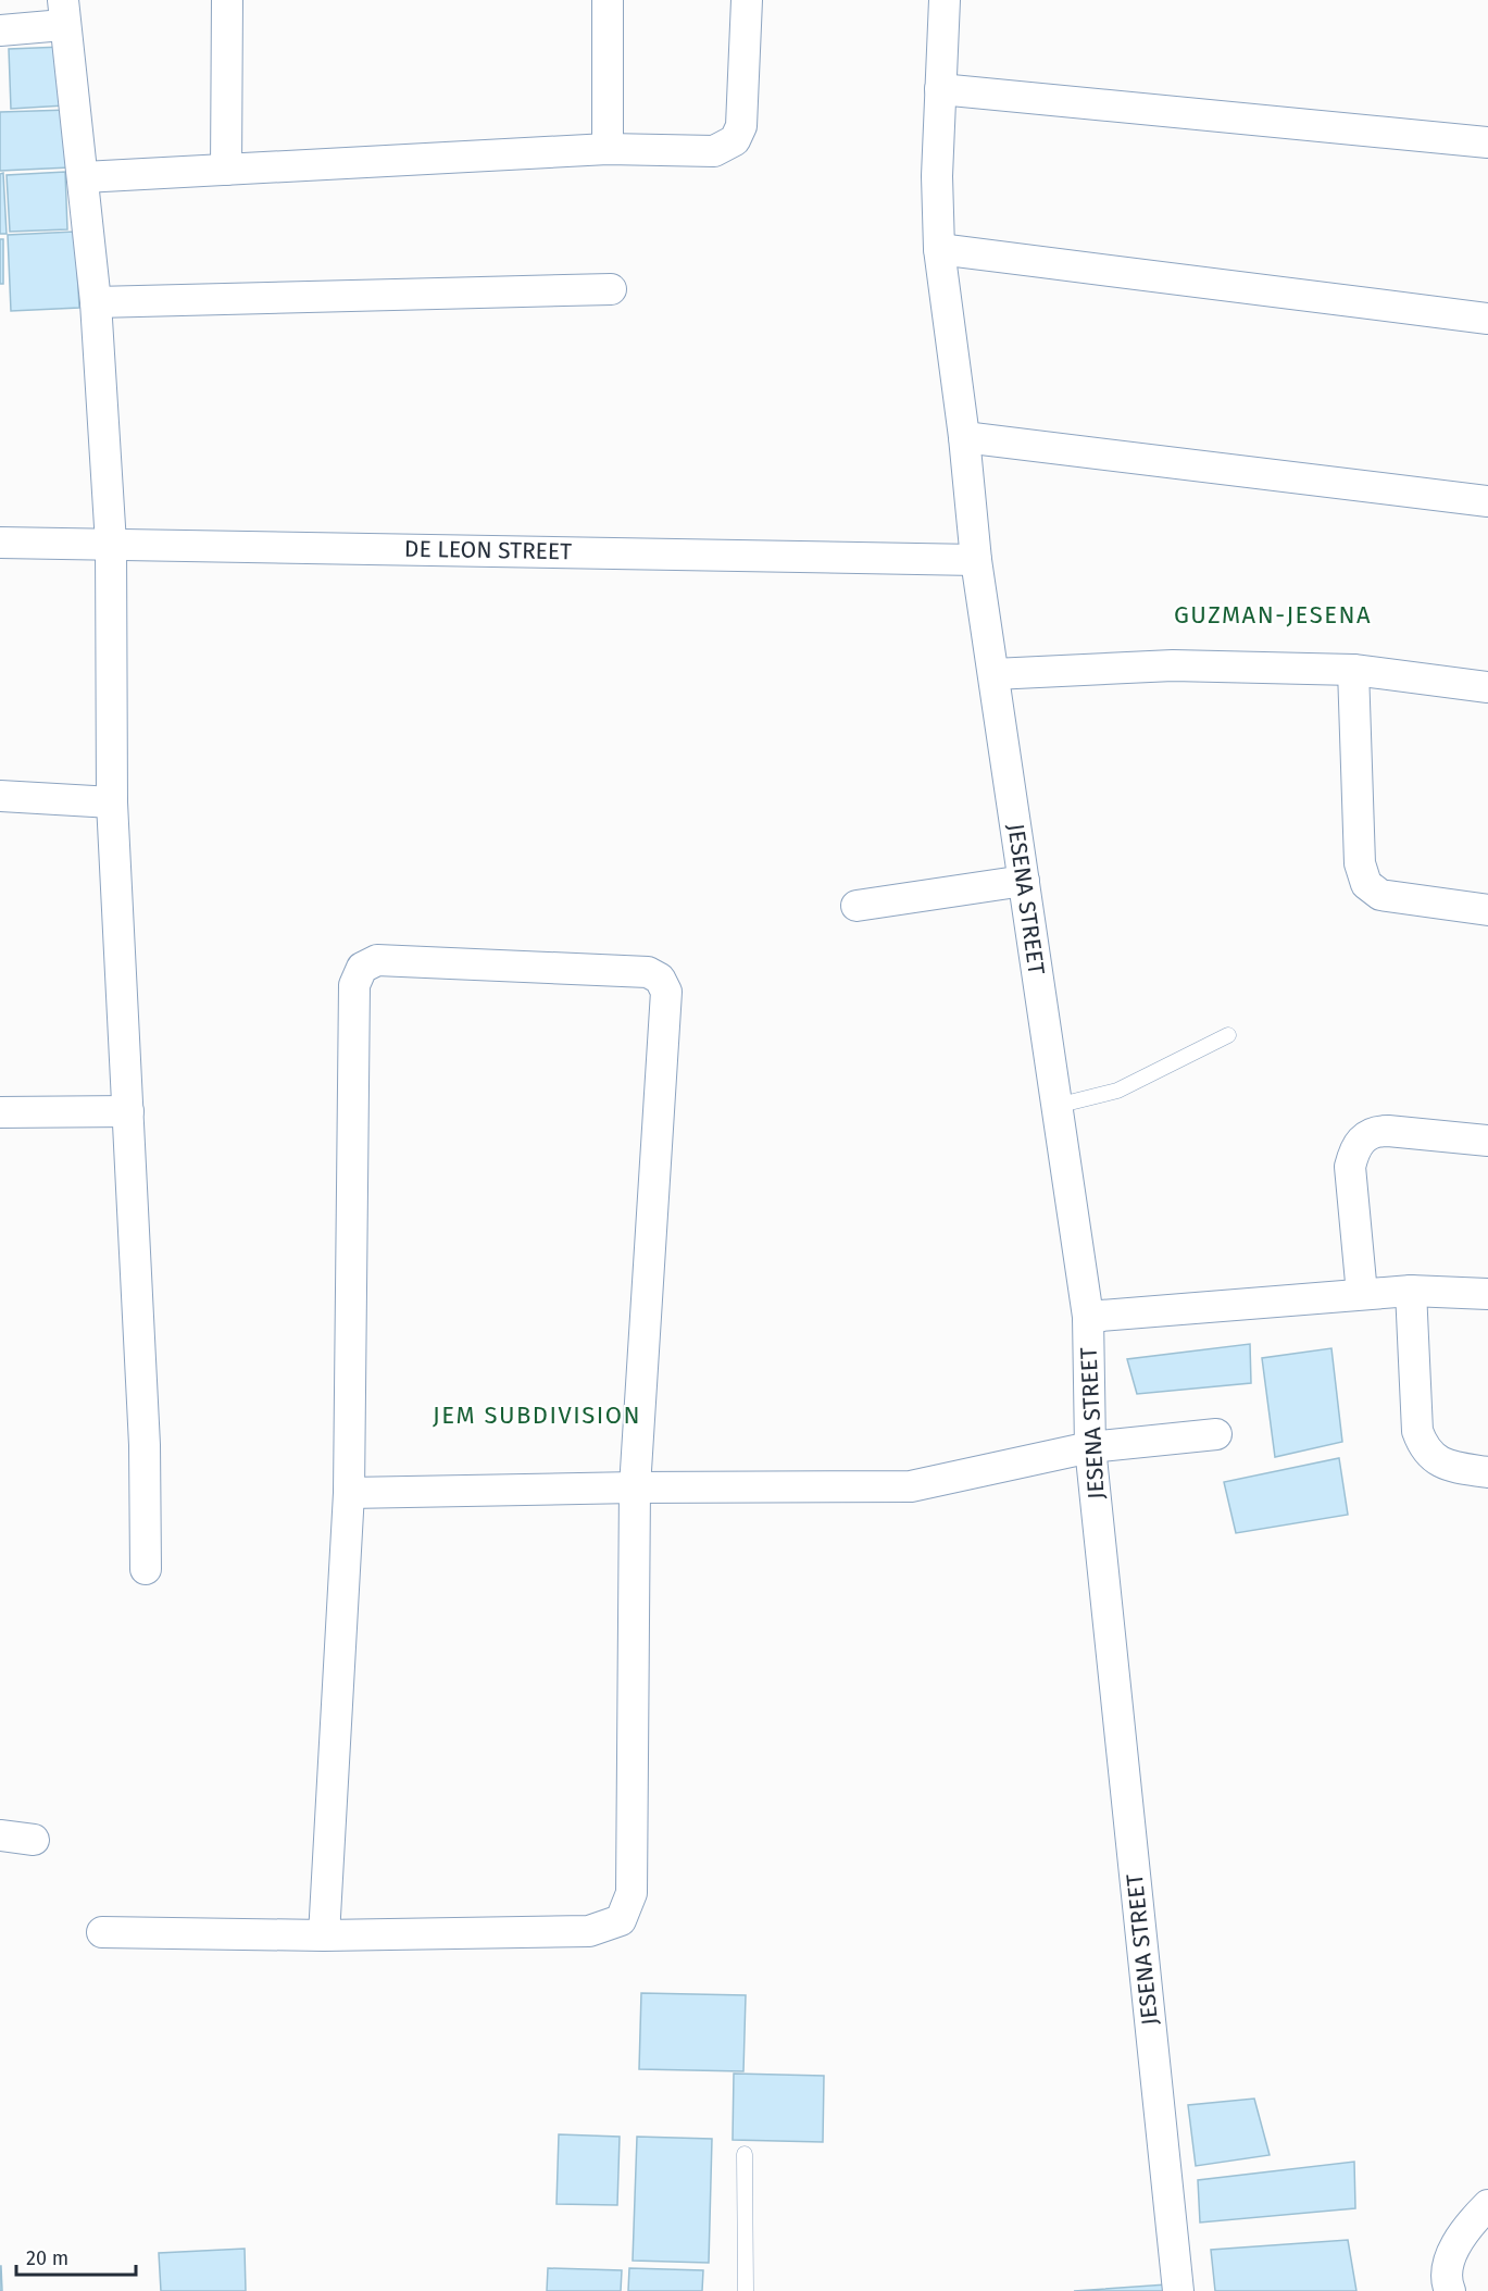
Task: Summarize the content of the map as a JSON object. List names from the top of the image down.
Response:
{
  "streets": {
    "street": ["DE LEON STREET", "JESENA STREET"]
  },
  "crossings": [
    ["DE LEON STREET", "JESENA STREET"]
  ],
  "districts": ["GUZMAN-JESENA", "JEM SUBDIVISION"],
  "scale_bar": "20 m"
}
